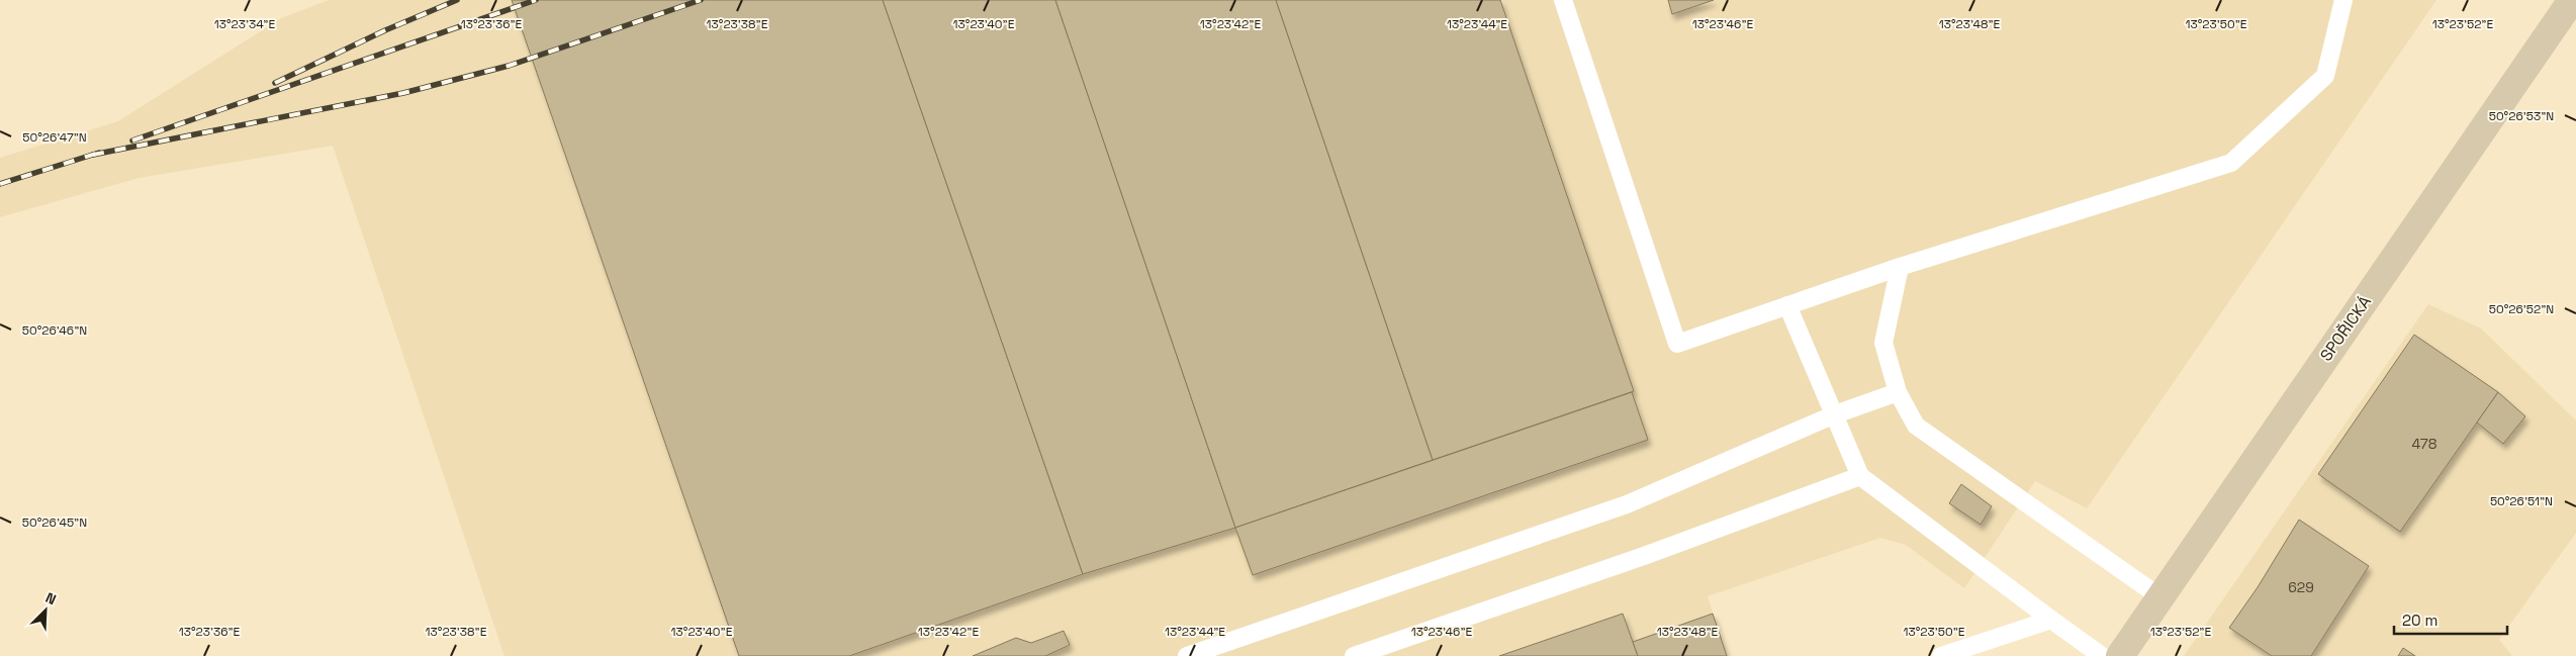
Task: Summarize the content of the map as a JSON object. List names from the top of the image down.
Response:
{
  "streets": {
    "street": ["SPOŘICKÁ"]
  },
  "house_numbers": ["478", "629"],
  "scale_bar": "20 m",
  "north": "top right",
  "coordinates": [
    "13°23'34\"E",
    "13°23'36\"E",
    "13°23'38\"E",
    "13°23'40\"E",
    "13°23'42\"E",
    "13°23'44\"E",
    "13°23'46\"E",
    "13°23'48\"E",
    "13°23'50\"E",
    "13°23'52\"E",
    "50°26'53\"N",
    "50°26'47\"N",
    "50°26'52\"N",
    "50°26'46\"N",
    "50°26'51\"N",
    "50°26'45\"N"
  ]
}
